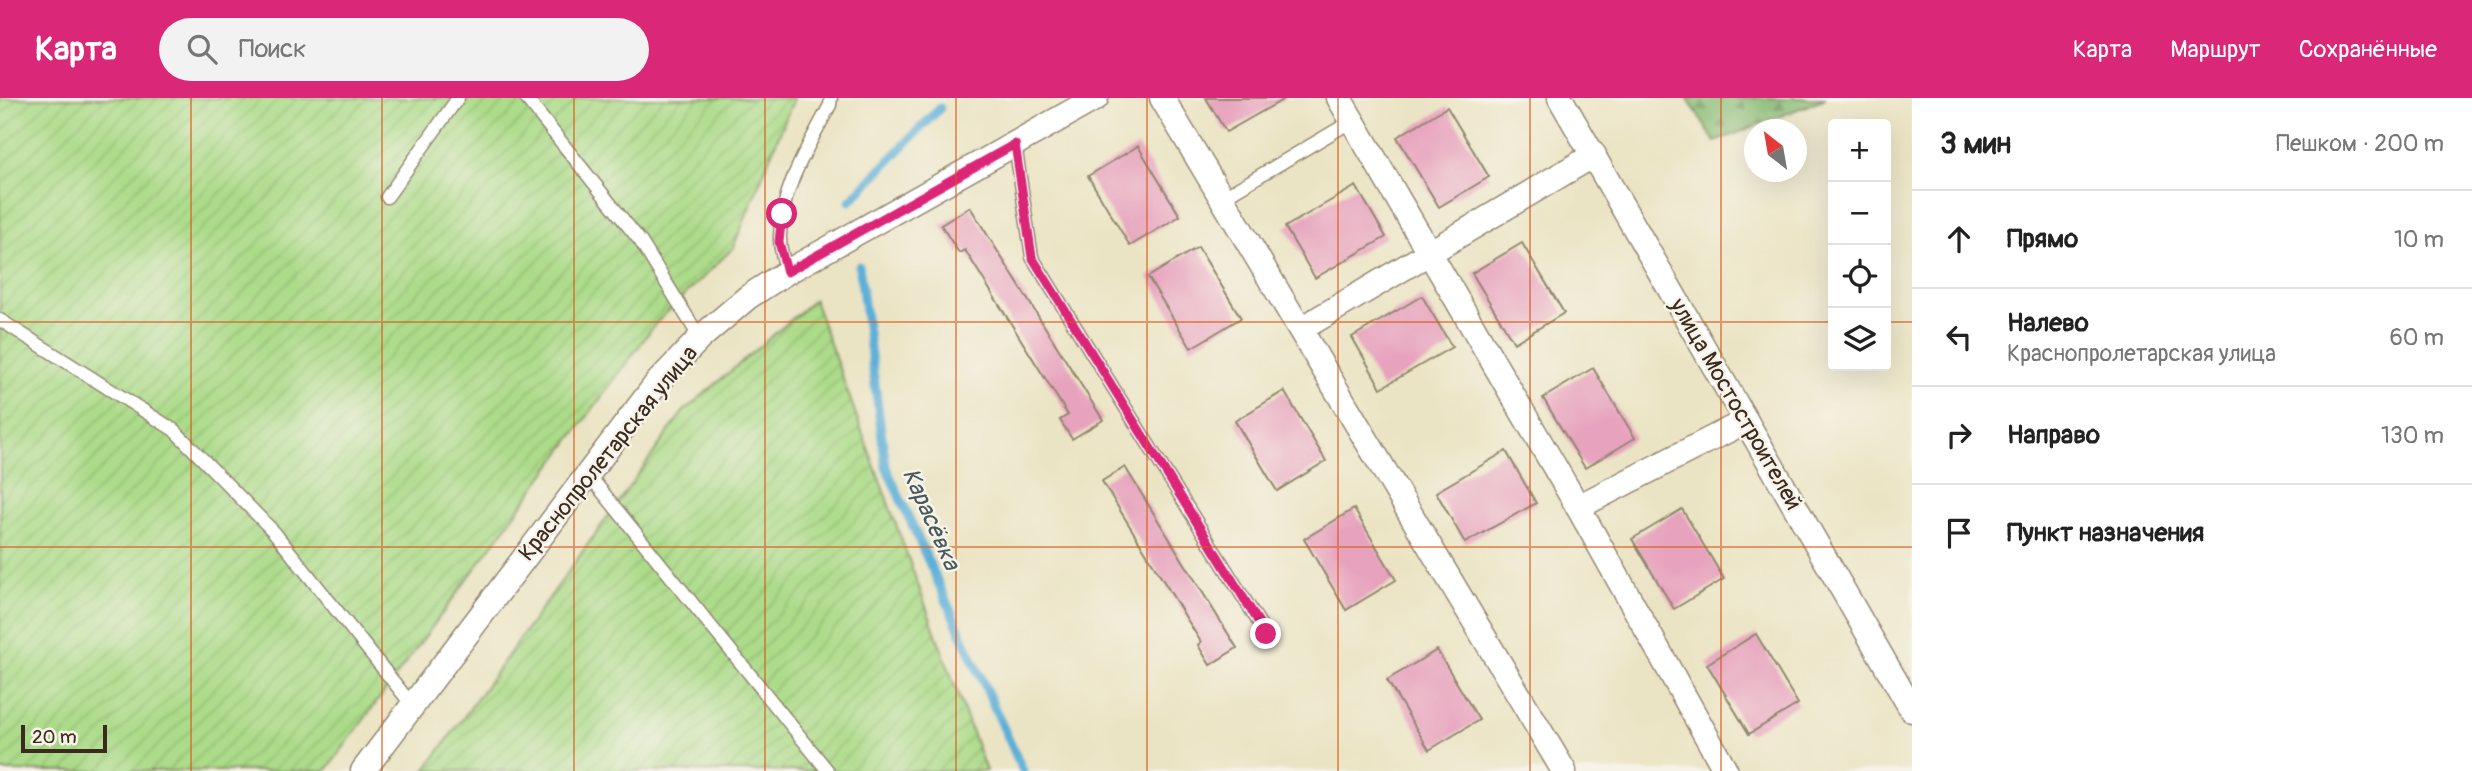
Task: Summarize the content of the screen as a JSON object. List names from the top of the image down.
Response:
{
  "streets": {
    "street": ["улица Мостостроителей", "Краснопролетарская улица"]
  },
  "water": ["Карасёвка"],
  "scale_bar": "20 m",
  "north": "top left",
  "page": {
    "header": "Карта",
    "search": "Поиск",
    "nav": ["Карта", "Маршрут", "Сохранённые"],
    "heading": ["3 мин", "Пешком · 200 m"],
    "map_buttons": ["+", "−"],
    "list": [
      ["Прямо", "10 m"],
      ["Налево", "Краснопролетарская улица", "60 m"],
      ["Направо", "130 m"],
      "Пункт назначения"
    ],
    "scale": "20 m"
  }
}
